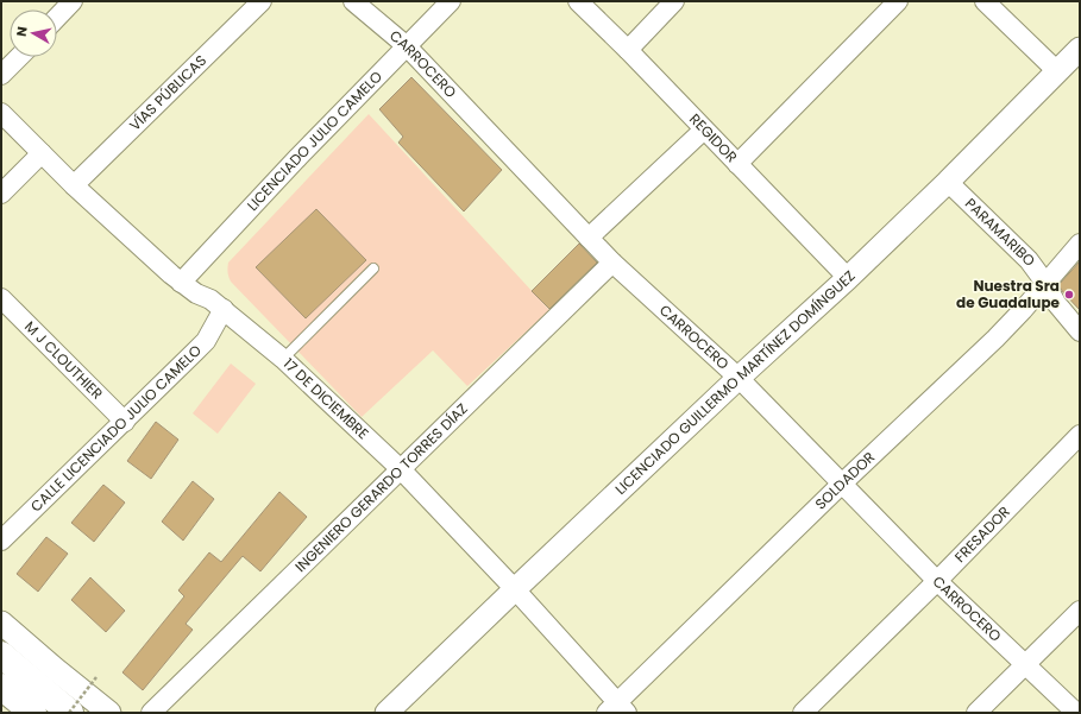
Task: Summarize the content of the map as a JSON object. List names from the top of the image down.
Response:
{
  "streets": {
    "street": [
      "CARROCERO",
      "VÍAS PÚBLICAS",
      "REGIDOR",
      "LICENCIADO JULIO CAMELO",
      "PARAMARIBO",
      "M J CLOUTHIER",
      "LICENCIADO GUILLERMO MARTÍNEZ DOMÍNGUEZ",
      "17 DE DICIEMBRE",
      "CALLE LICENCIADO JULIO CAMELO",
      "SOLDADOR",
      "INGENIERO GERARDO TORRES DÍAZ",
      "FRESADOR"
    ]
  },
  "crossings": [
    ["CARROCERO", "LICENCIADO JULIO CAMELO"],
    ["CARROCERO", "LICENCIADO GUILLERMO MARTÍNEZ DOMÍNGUEZ"],
    ["CARROCERO", "SOLDADOR"],
    ["CARROCERO", "INGENIERO GERARDO TORRES DÍAZ"],
    ["CARROCERO", "FRESADOR"],
    ["VÍAS PÚBLICAS", "17 DE DICIEMBRE"],
    ["REGIDOR", "LICENCIADO GUILLERMO MARTÍNEZ DOMÍNGUEZ"],
    ["LICENCIADO JULIO CAMELO", "17 DE DICIEMBRE"],
    ["PARAMARIBO", "LICENCIADO GUILLERMO MARTÍNEZ DOMÍNGUEZ"],
    ["PARAMARIBO", "SOLDADOR"],
    ["M J CLOUTHIER", "CALLE LICENCIADO JULIO CAMELO"],
    ["LICENCIADO GUILLERMO MARTÍNEZ DOMÍNGUEZ", "17 DE DICIEMBRE"],
    ["17 DE DICIEMBRE", "CALLE LICENCIADO JULIO CAMELO"],
    ["17 DE DICIEMBRE", "SOLDADOR"],
    ["17 DE DICIEMBRE", "INGENIERO GERARDO TORRES DÍAZ"]
  ],
  "places": ["Nuestra Sra de Guadalupe"],
  "north": "left"
}
